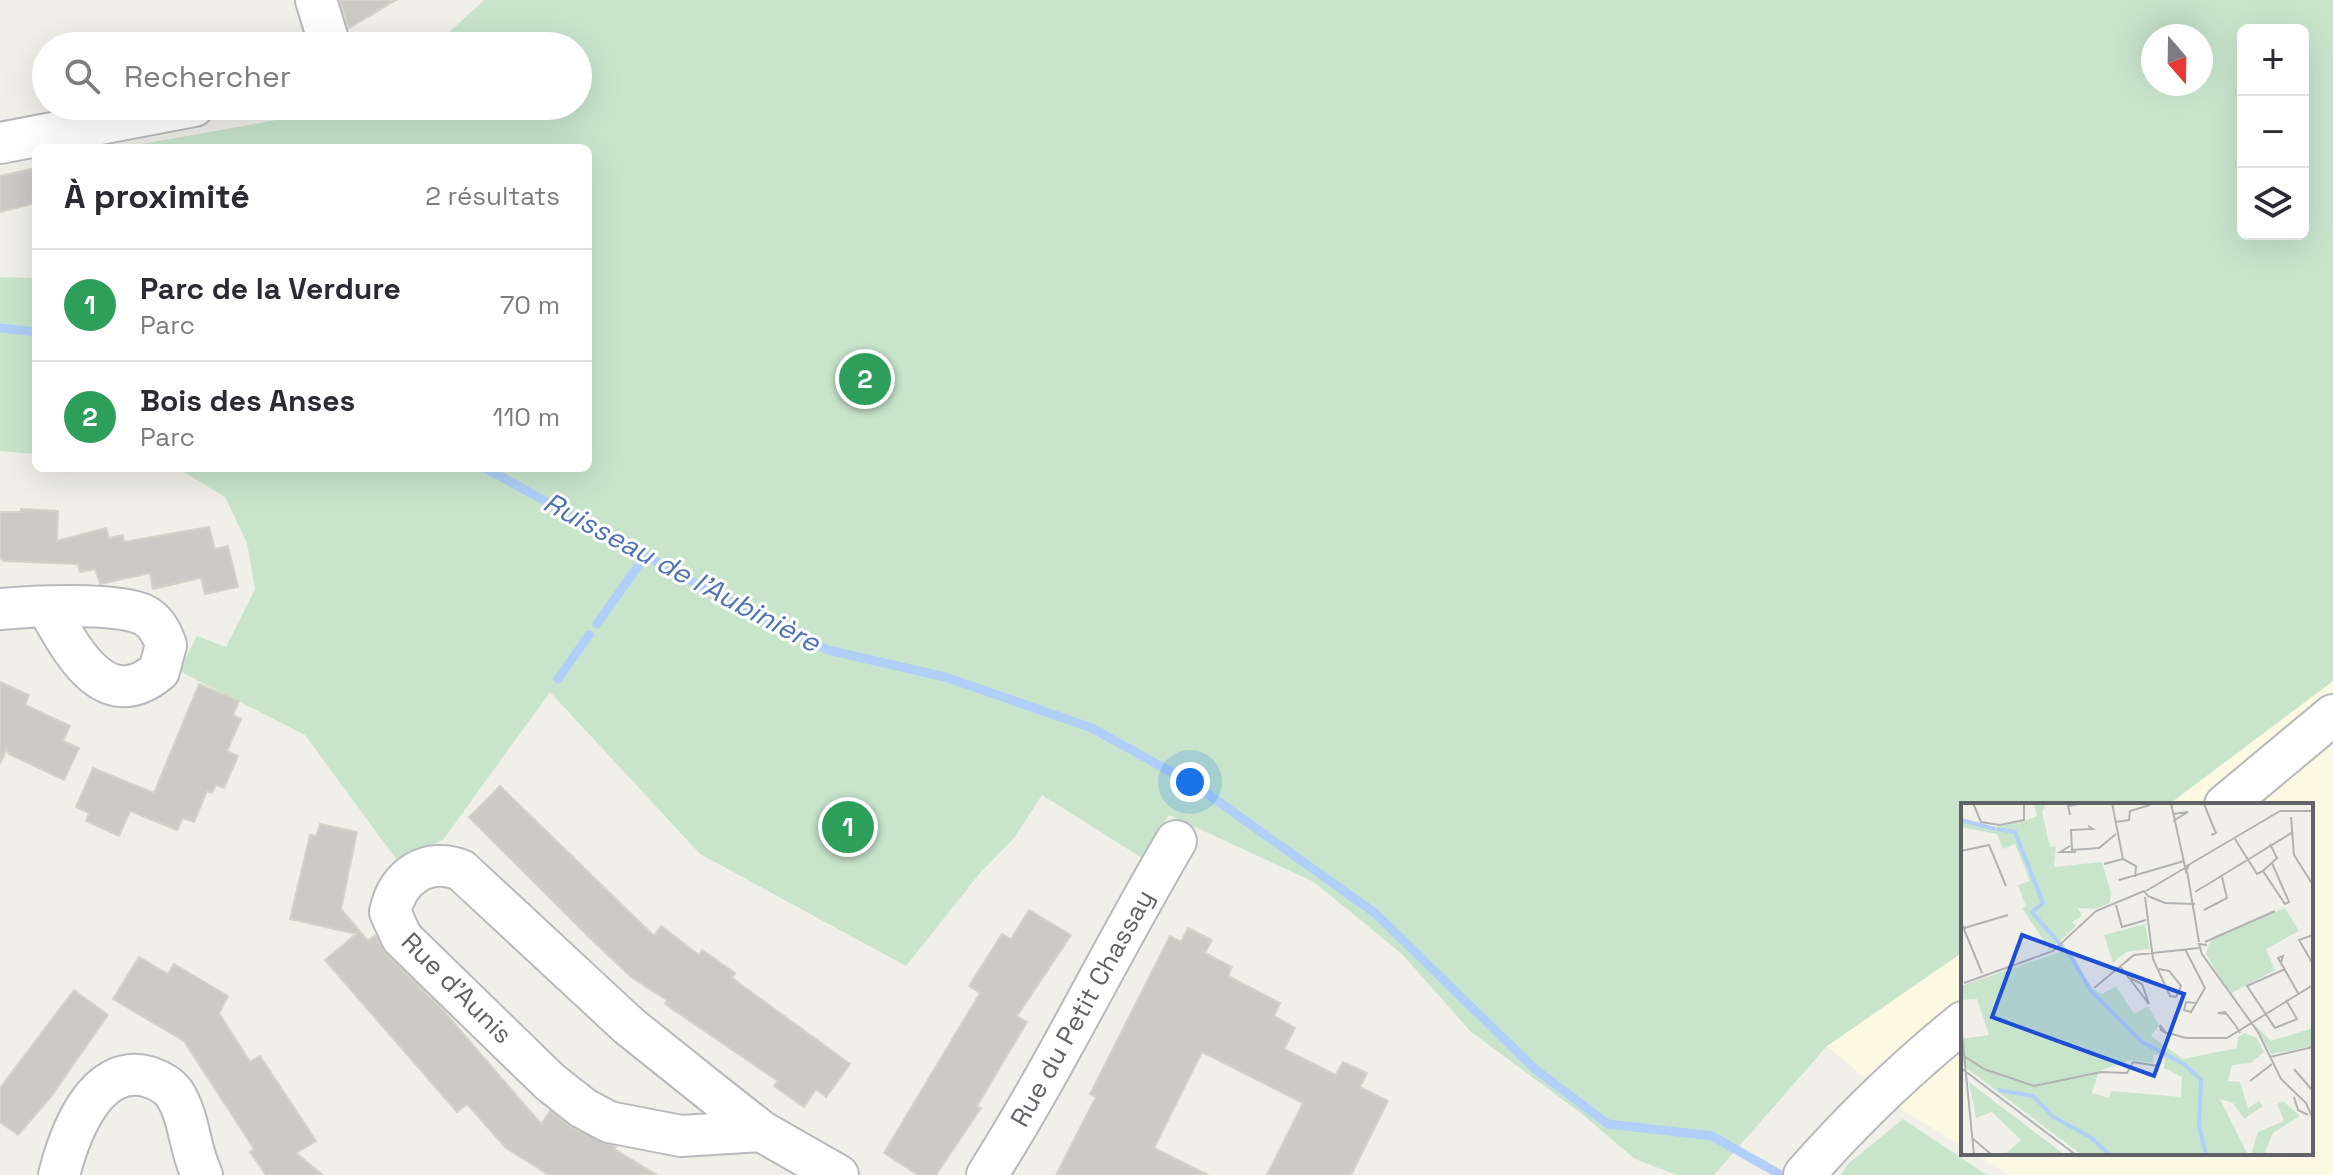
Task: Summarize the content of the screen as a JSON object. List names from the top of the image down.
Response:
{
  "streets": {
    "street": ["Rue d'Aunis", "Rue du Petit Chassay"]
  },
  "water": ["Ruisseau de l'Aubinière"],
  "north": "bottom",
  "page": {
    "map_buttons": ["+", "−"],
    "search": "Rechercher",
    "heading": ["À proximité", "2 résultats"],
    "list": [
      {
        "mark": "1",
        "name": "Parc de la Verdure",
        "note": "Parc",
        "value": "70 m"
      },
      {
        "mark": "2",
        "name": "Bois des Anses",
        "note": "Parc",
        "value": "110 m"
      }
    ],
    "pins": ["2", "1"]
  }
}
